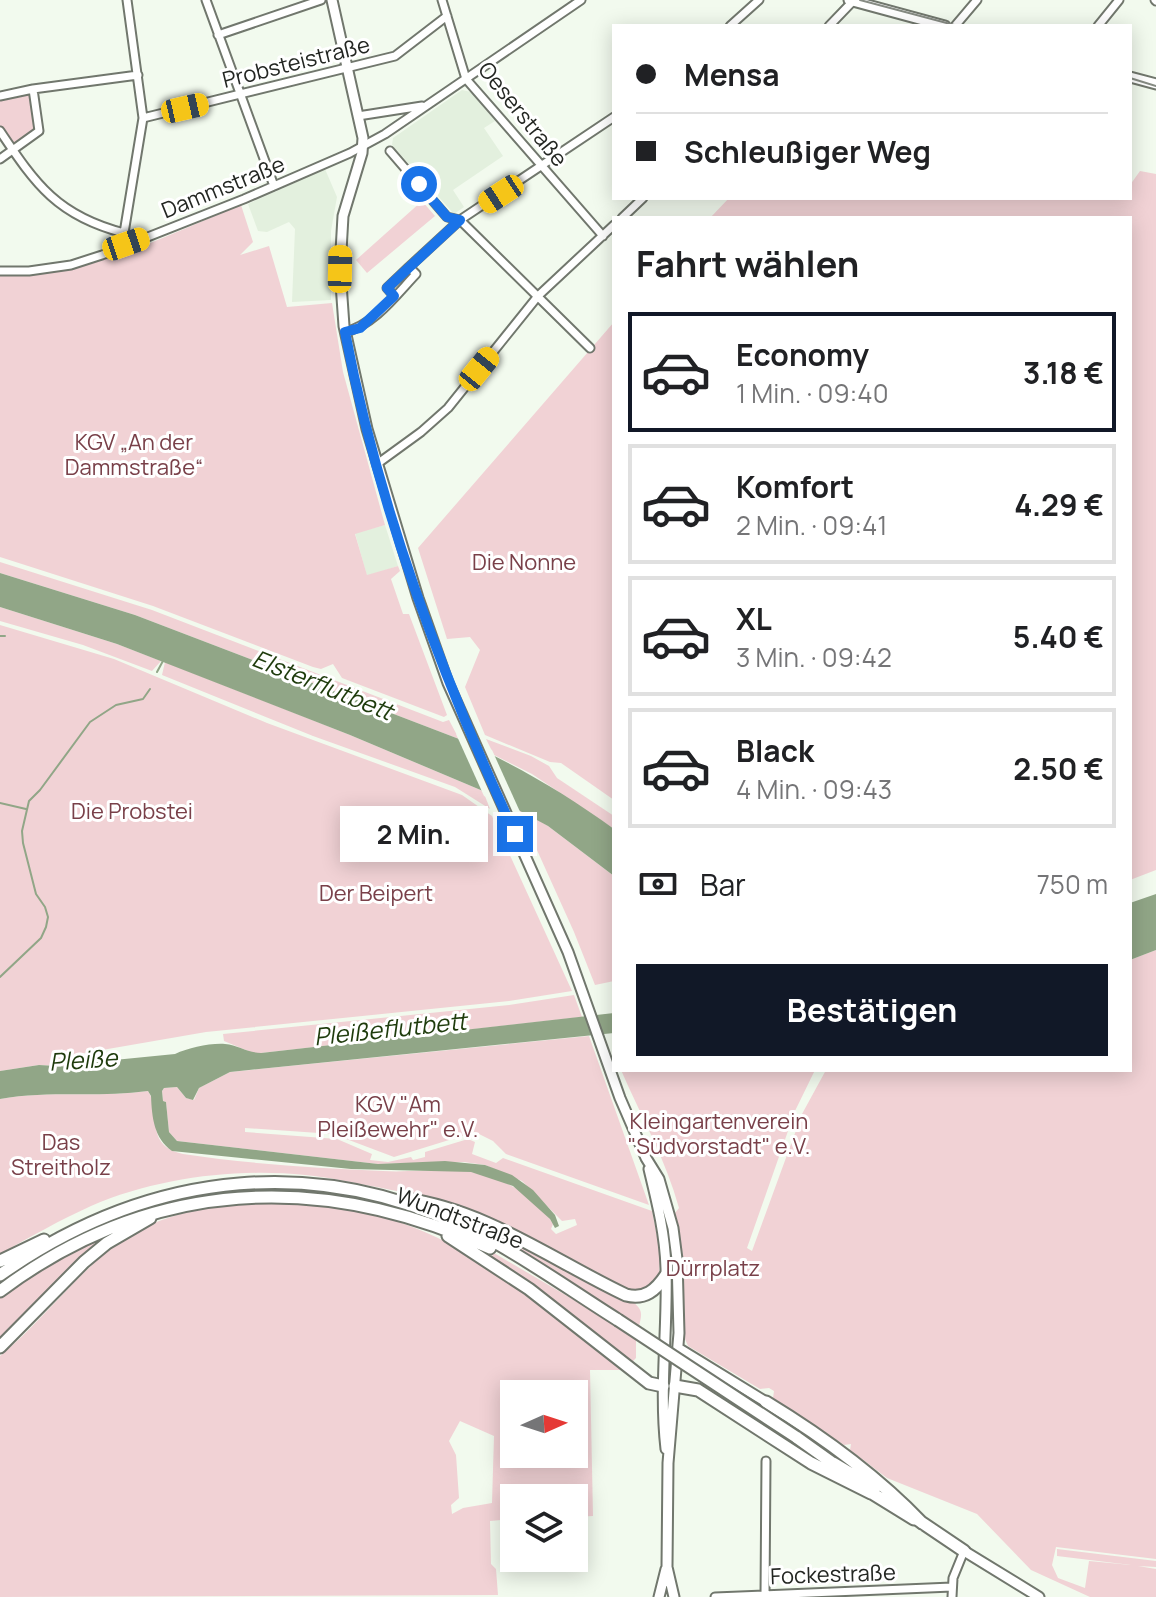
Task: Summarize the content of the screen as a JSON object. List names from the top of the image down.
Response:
{
  "streets": {
    "highway": ["Wundtstraße"],
    "street": [
      "Probsteistraße",
      "Oeserstraße",
      "Dammstraße",
      "Fockestraße"
    ]
  },
  "crossings": [
    ["Probsteistraße", "Oeserstraße"],
    ["Oeserstraße", "Dammstraße"]
  ],
  "water": ["Elsterflutbett", "Pleißeflutbett", "Pleiße"],
  "parks": [
    "KGV „An der Dammstraße“",
    "Die Nonne",
    "Die Probstei",
    "Der Beipert",
    "KGV \"Am Pleißewehr\" e.V.",
    "Kleingartenverein \"Südvorstadt\" e.V.",
    "Das Streitholz",
    "Dürrplatz"
  ],
  "north": "right",
  "page": {
    "banner": ["Mensa", "Schleußiger Weg"],
    "heading": "Fahrt wählen",
    "list": [
      {
        "name": "Economy",
        "note": "1 Min. · 09:40",
        "value": "3.18 €"
      },
      {
        "name": "Komfort",
        "note": "2 Min. · 09:41",
        "value": "4.29 €"
      },
      {
        "name": "XL",
        "note": "3 Min. · 09:42",
        "value": "5.40 €"
      },
      {
        "name": "Black",
        "note": "4 Min. · 09:43",
        "value": "2.50 €"
      }
    ],
    "bubble": "2 Min.",
    "pay": ["Bar", "750 m"],
    "buttons": "Bestätigen"
  }
}
